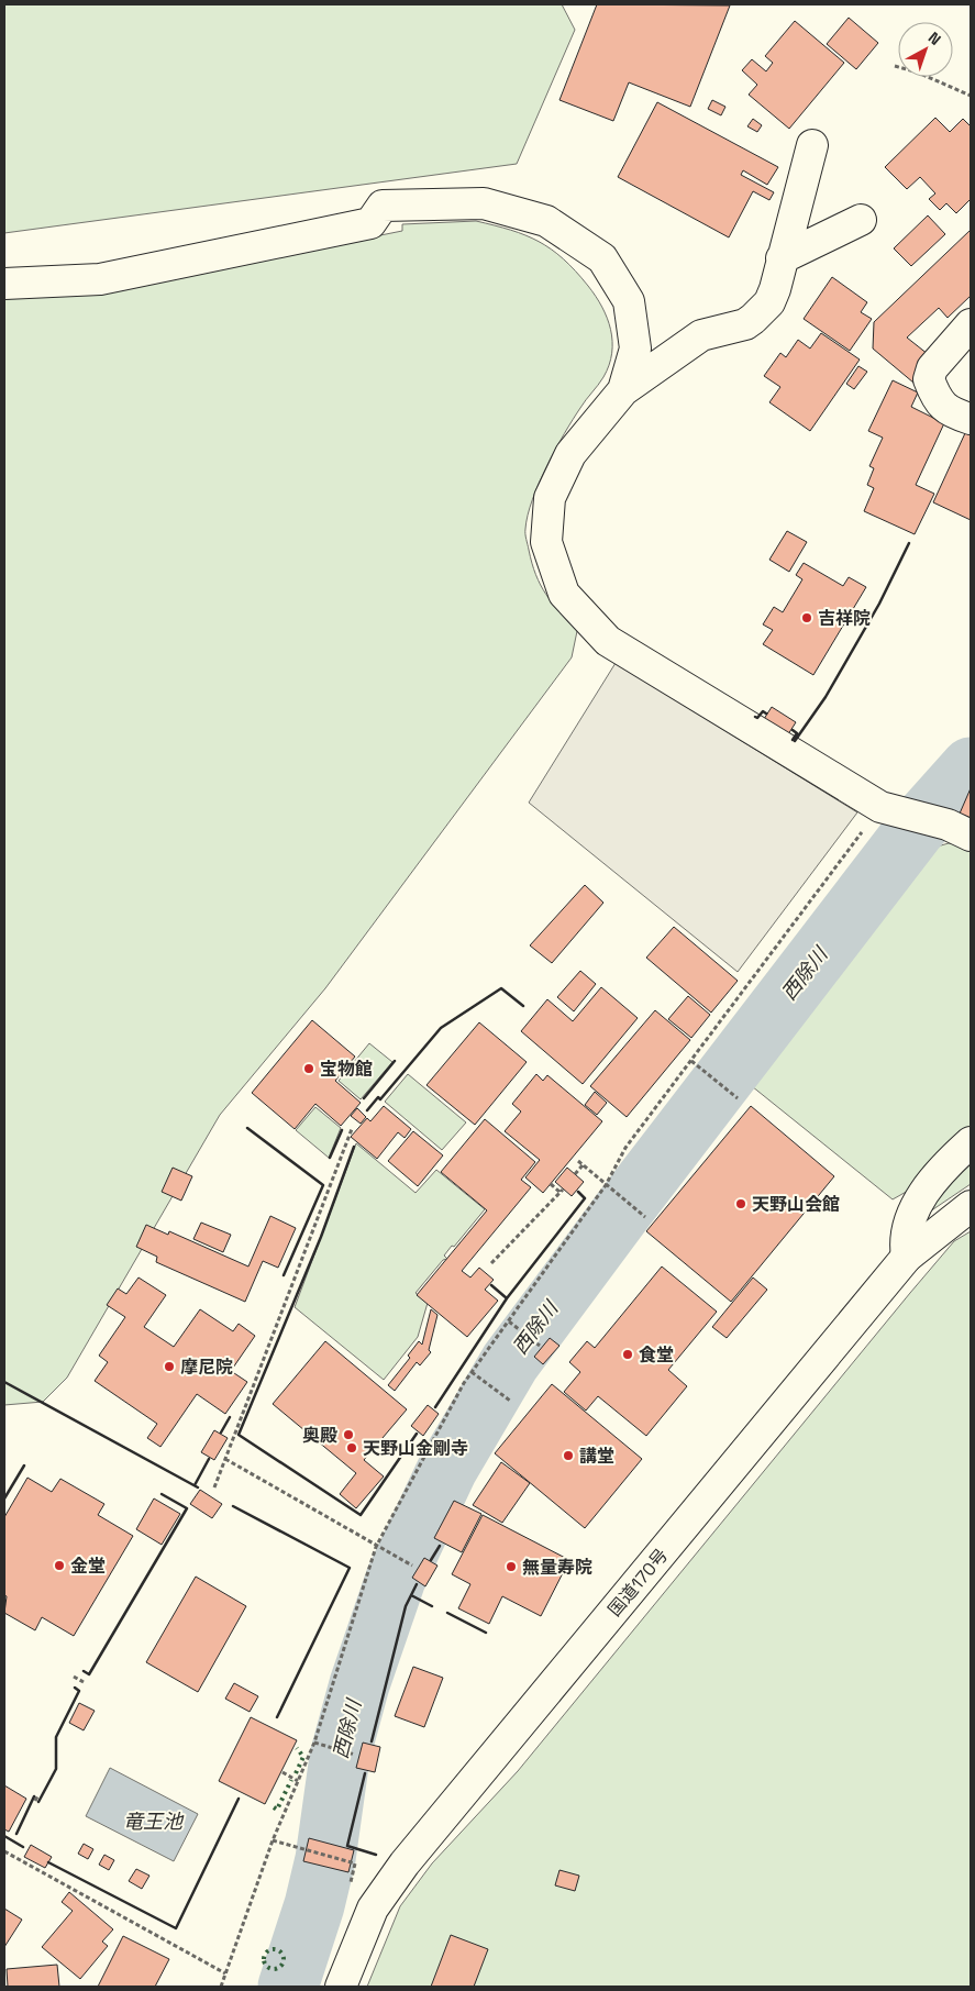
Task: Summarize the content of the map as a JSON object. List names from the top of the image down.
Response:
{
  "streets": {
    "main road": ["国道170号"]
  },
  "water": ["西除川", "竜王池"],
  "places": [
    "吉祥院",
    "宝物館",
    "天野山会館",
    "食堂",
    "摩尼院",
    "奥殿",
    "天野山金剛寺",
    "講堂",
    "金堂",
    "無量寿院"
  ],
  "north": "top right"
}
